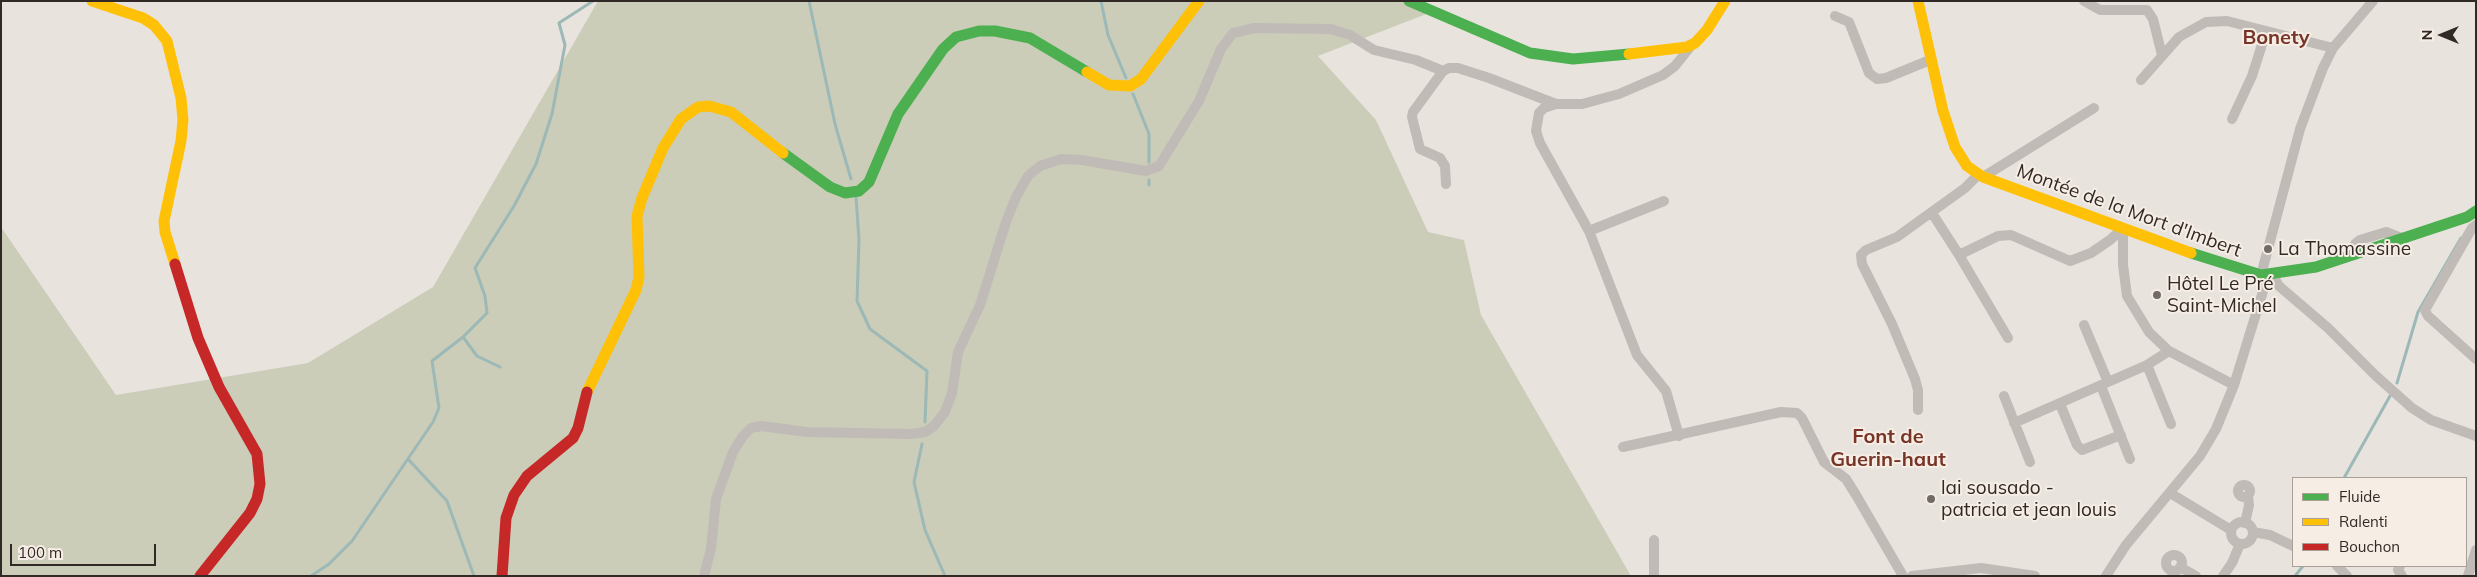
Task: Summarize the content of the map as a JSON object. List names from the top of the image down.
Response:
{
  "streets": {
    "street": ["Montée de la Mort d'Imbert"]
  },
  "districts": ["Bonety", "Font de Guerin-haut"],
  "places": ["La Thomassine", "Hôtel Le Pré Saint-Michel", "lai sousado - patricia et jean louis"],
  "legend": ["Fluide", "Ralenti", "Bouchon"],
  "scale_bar": "100 m",
  "north": "left"
}
